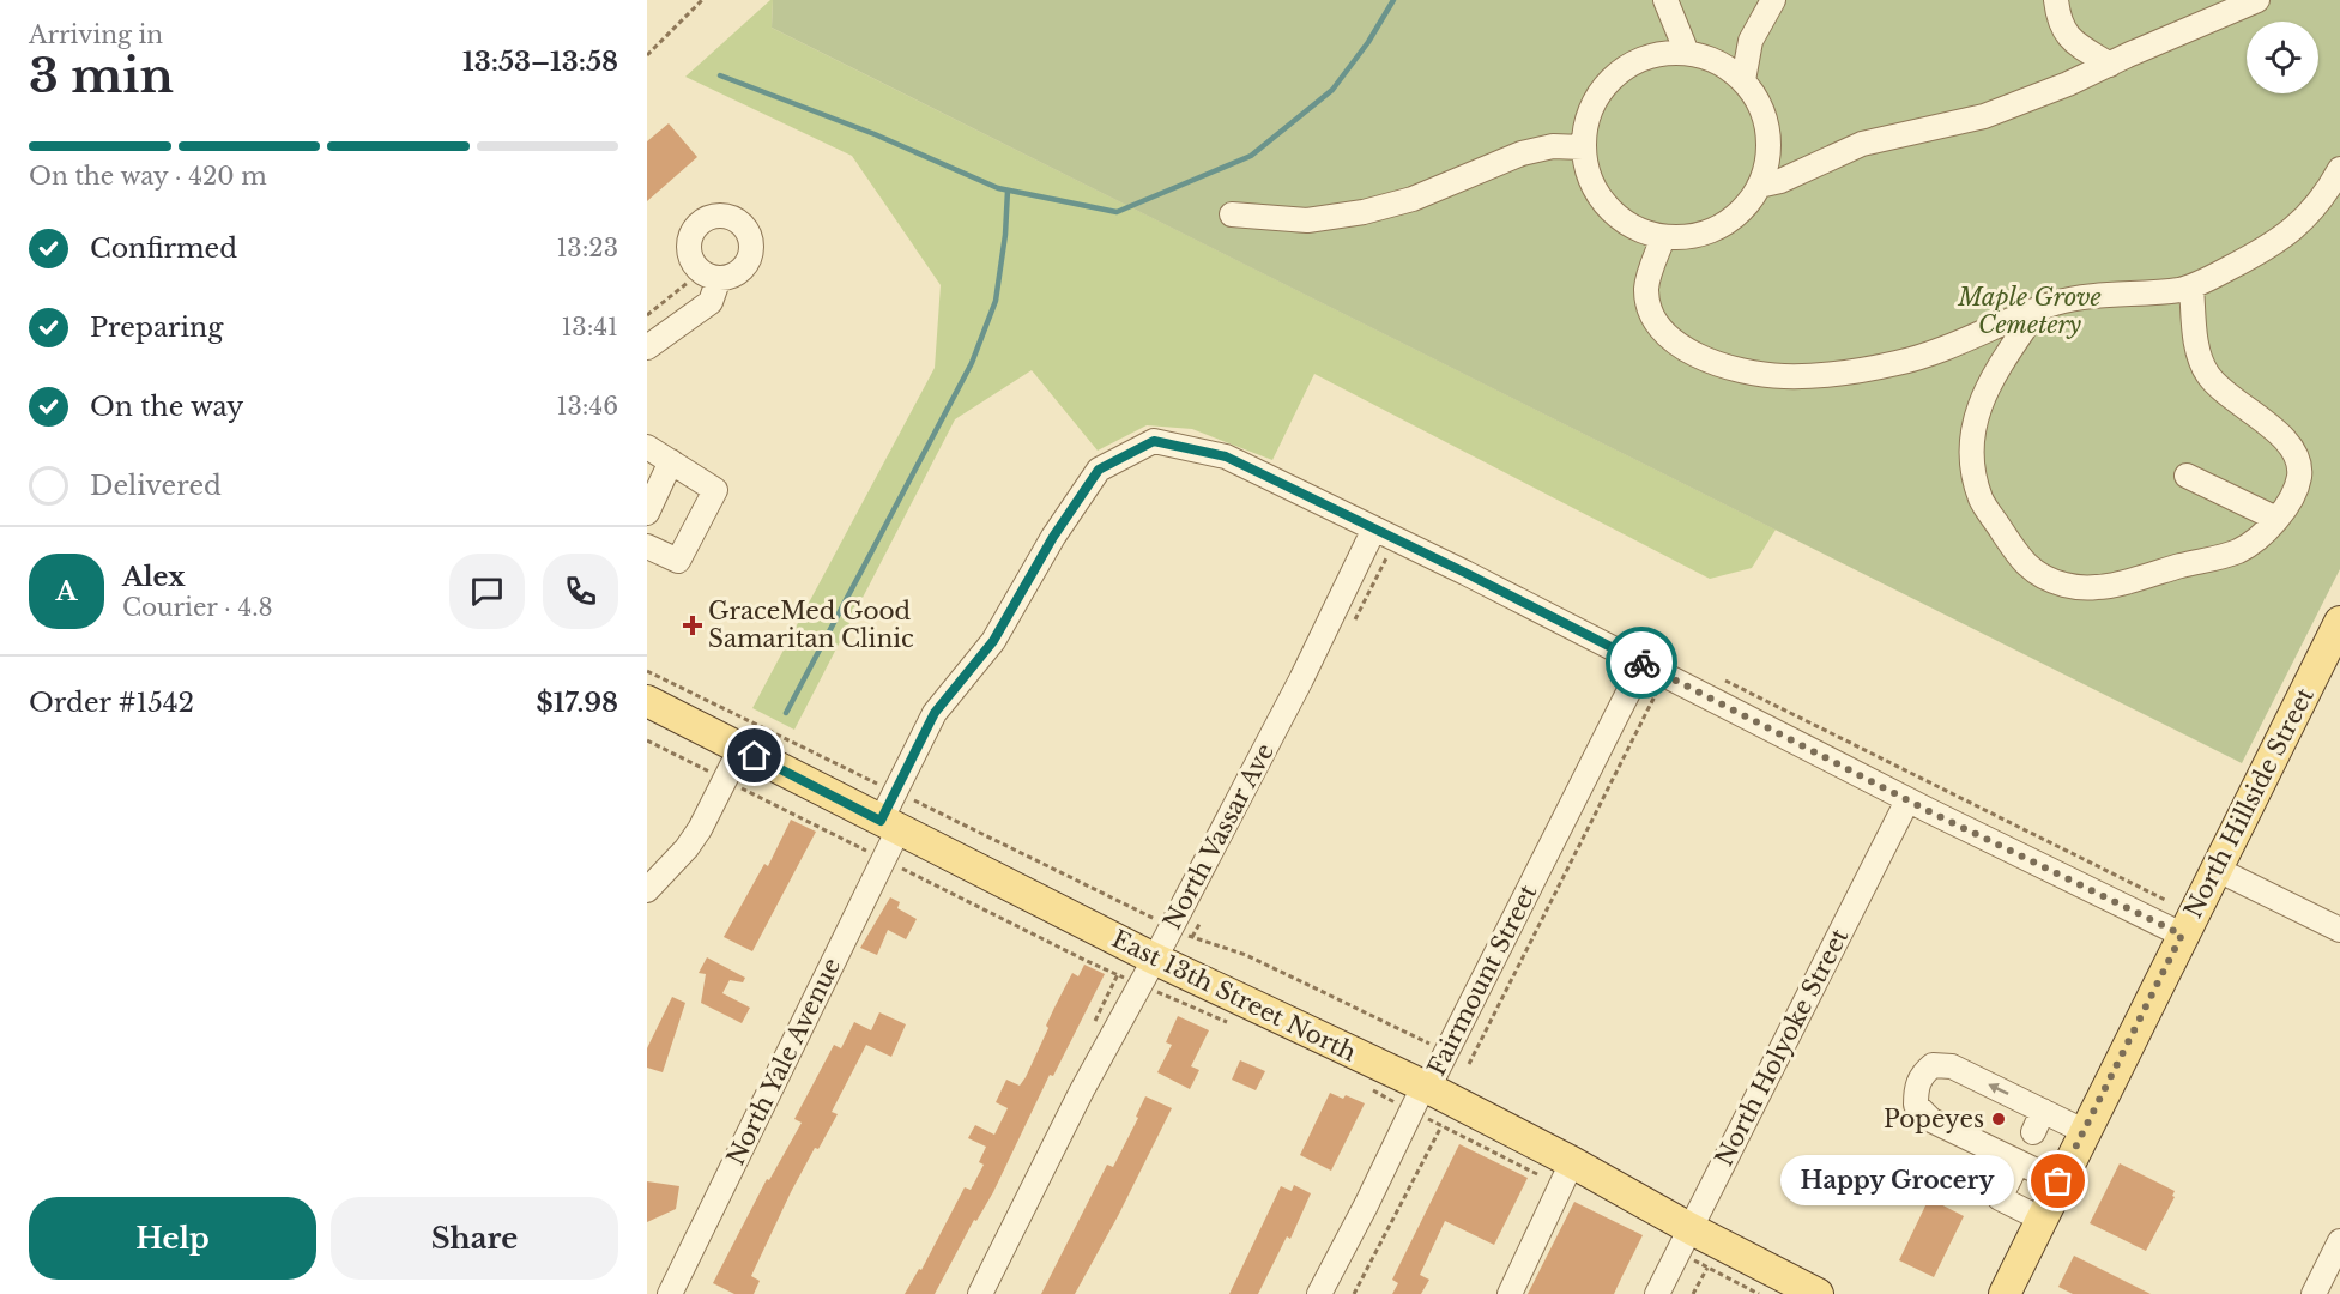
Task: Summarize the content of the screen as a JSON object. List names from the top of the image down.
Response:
{
  "streets": {
    "main road": ["North Hillside Street", "East 13th Street North"],
    "street": [
      "North Vassar Ave",
      "Fairmount Street",
      "North Holyoke Street",
      "North Yale Avenue"
    ]
  },
  "crossings": [
    ["North Hillside Street", "North Yale Avenue"],
    ["North Vassar Ave", "East 13th Street North"],
    ["North Vassar Ave", "North Yale Avenue"],
    ["Fairmount Street", "East 13th Street North"],
    ["Fairmount Street", "North Yale Avenue"],
    ["East 13th Street North", "North Holyoke Street"],
    ["East 13th Street North", "North Yale Avenue"],
    ["North Holyoke Street", "North Yale Avenue"]
  ],
  "parks": ["Maple Grove Cemetery"],
  "places": {
    "health": ["GraceMed Good Samaritan Clinic"],
    "other": ["Popeyes", "Happy Grocery"]
  },
  "page": {
    "heading": ["3 min", "Arriving in", "13:53–13:58"],
    "panel": [
      "Alex",
      "Courier · 4.8",
      "Order #1542",
      "$17.98"
    ],
    "bar": "On the way · 420 m",
    "list": [
      ["Confirmed", "13:23"],
      ["Preparing", "13:41"],
      ["On the way", "13:46"],
      "Delivered"
    ],
    "round": "A",
    "bubble": "Happy Grocery",
    "buttons": ["Help", "Share"]
  }
}
